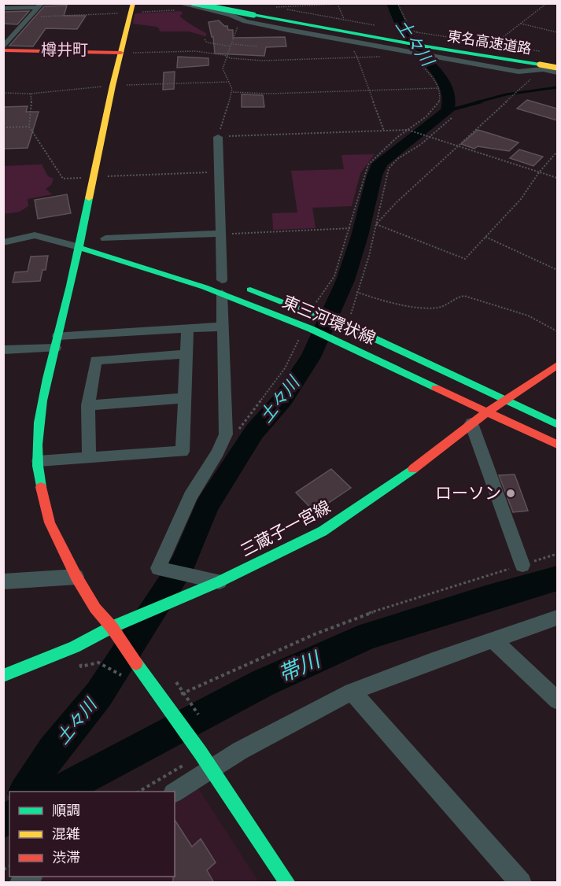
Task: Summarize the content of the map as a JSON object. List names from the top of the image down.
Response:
{
  "streets": {
    "main road": ["東名高速道路", "東三河環状線", "三蔵子一宮線"]
  },
  "crossings": [
    ["東三河環状線", "三蔵子一宮線"]
  ],
  "districts": ["樽井町"],
  "water": ["土々川", "帯川"],
  "places": ["ローソン"],
  "legend": ["順調", "混雑", "渋滞"]
}
